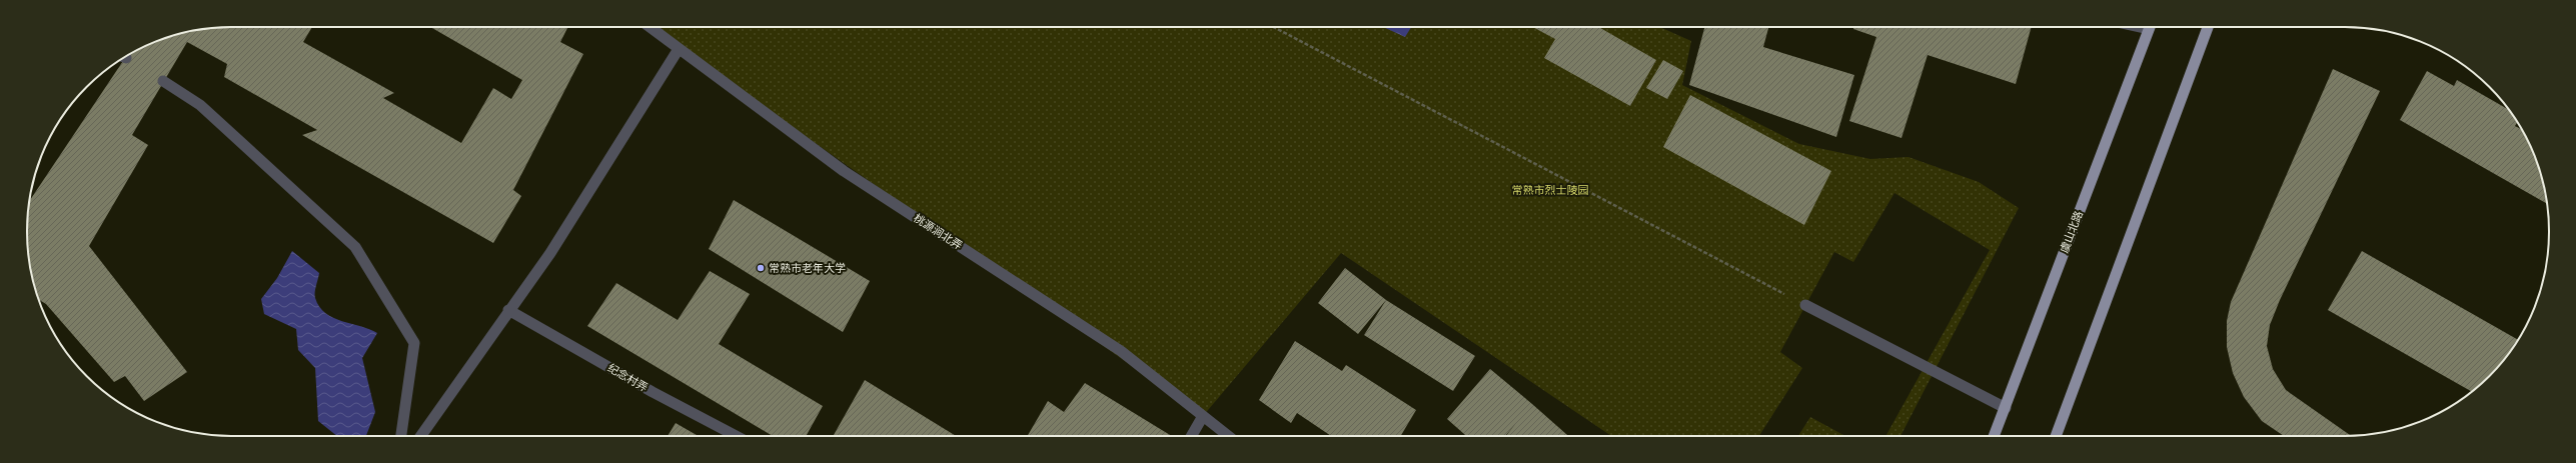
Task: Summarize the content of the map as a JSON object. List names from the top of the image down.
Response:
{
  "streets": {
    "main road": ["虞山北路"],
    "lane": ["桃源涧北弄", "纪念村弄"]
  },
  "parks": ["常熟市烈士陵园"],
  "places": ["常熟市老年大学"]
}
